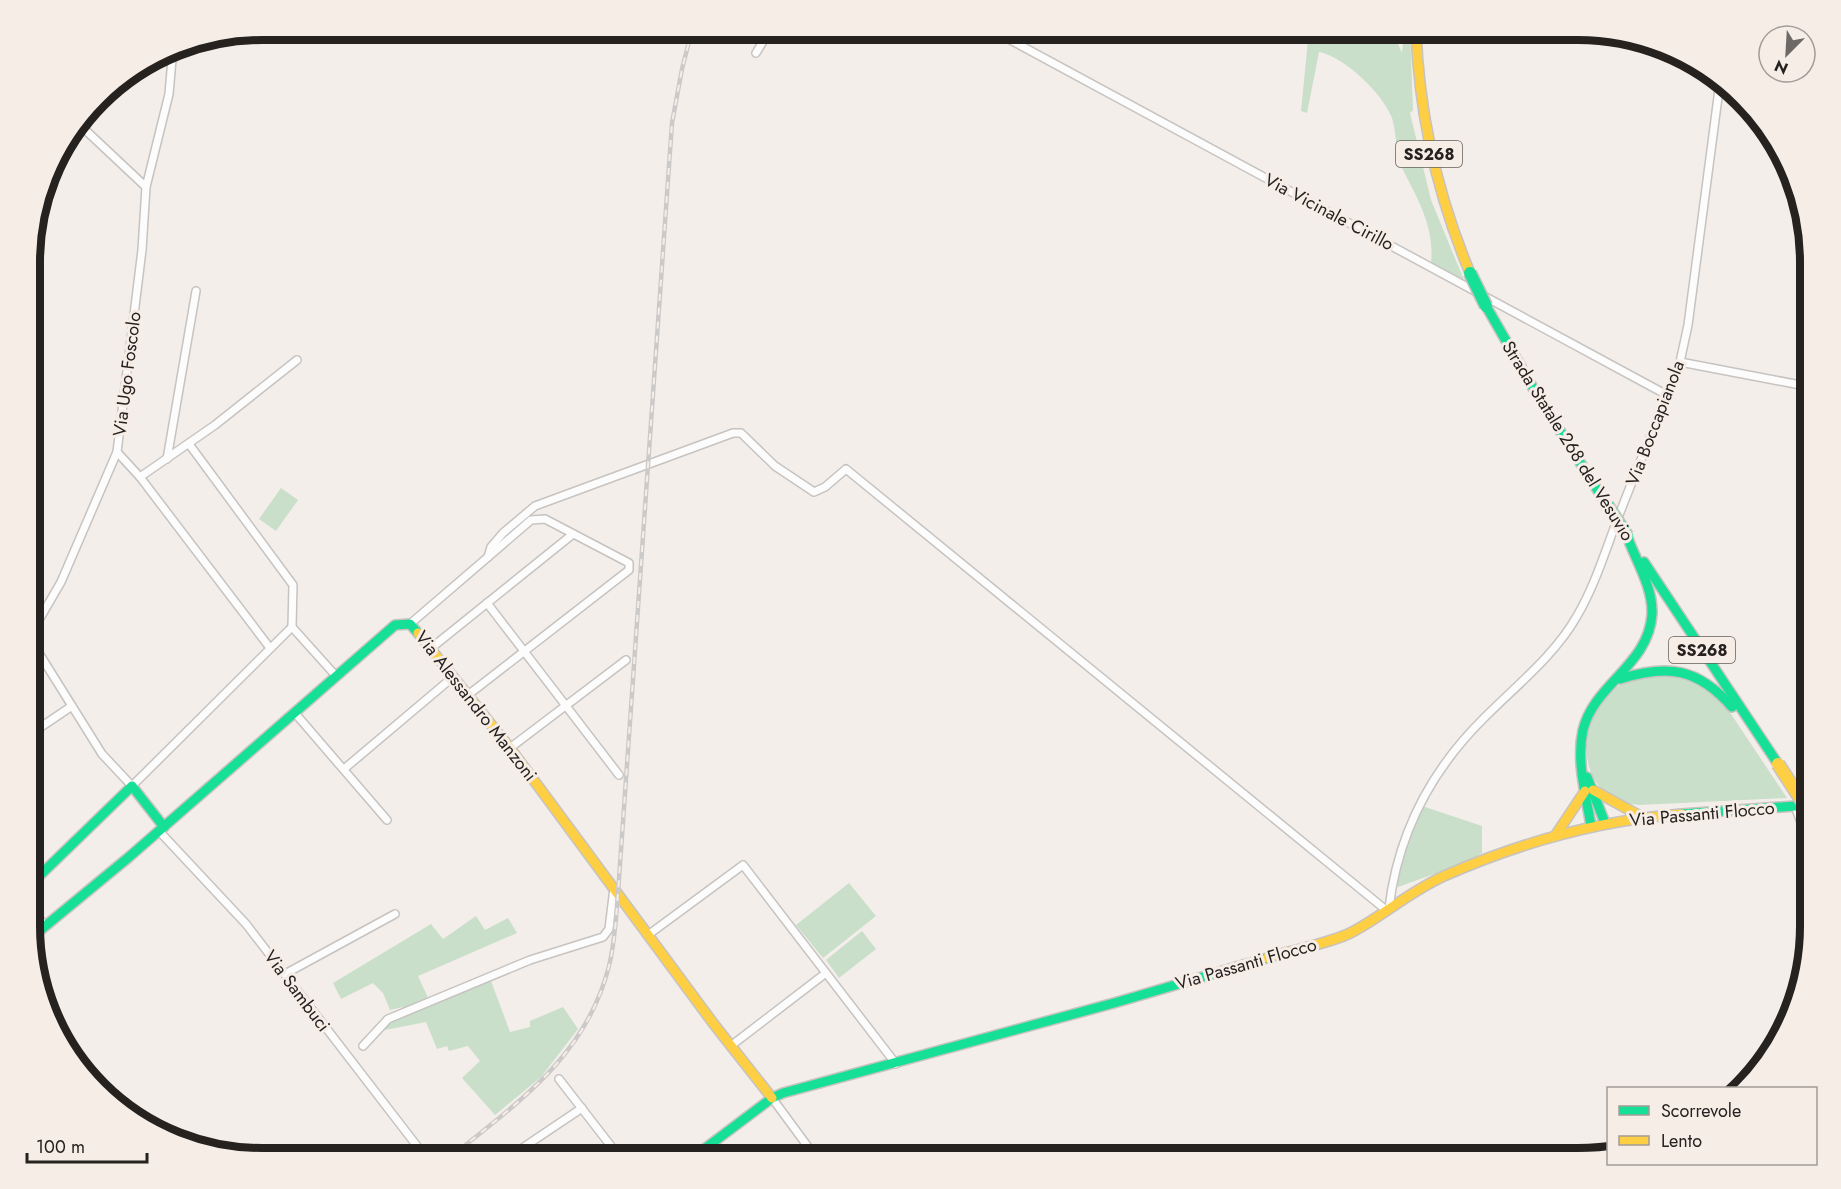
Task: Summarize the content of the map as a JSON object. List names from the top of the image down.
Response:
{
  "streets": {
    "main road": [
      "SS268",
      "Strada Statale 268 del Vesuvio",
      "Via Alessandro Manzoni",
      "Via Passanti Flocco"
    ],
    "street": [
      "Via Vicinale Cirillo",
      "Via Ugo Foscolo",
      "Via Boccapianola",
      "Via Sambuci"
    ]
  },
  "crossings": [
    ["Via Vicinale Cirillo", "Via Boccapianola"],
    ["Via Boccapianola", "Via Passanti Flocco"],
    ["Via Alessandro Manzoni", "Via Passanti Flocco"],
    ["Via Alessandro Manzoni", "Via Sambuci"]
  ],
  "legend": ["Scorrevole", "Lento"],
  "scale_bar": "100 m",
  "north": "bottom left"
}
